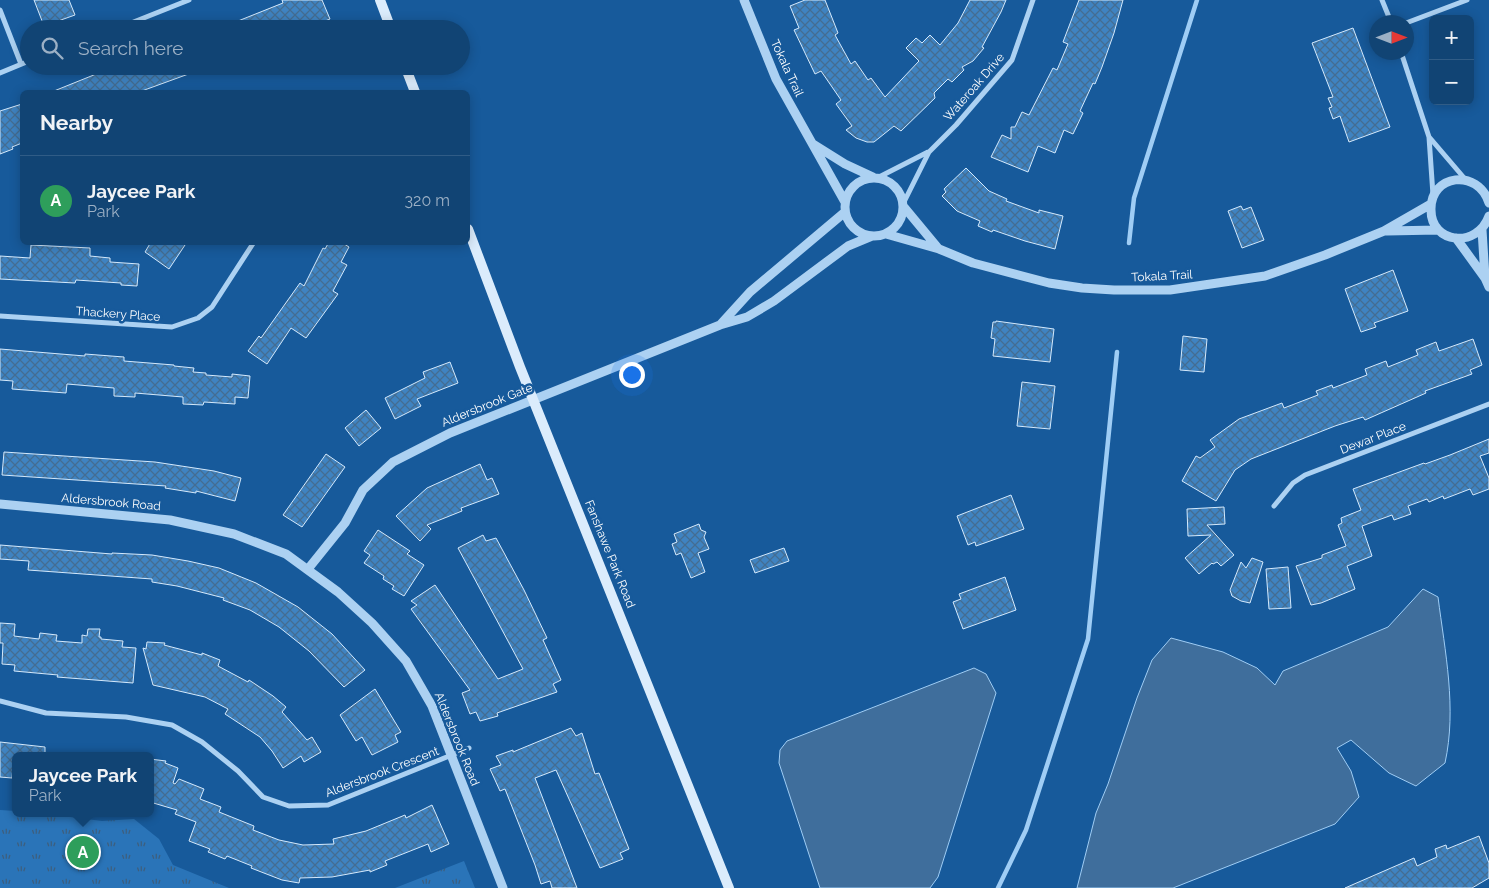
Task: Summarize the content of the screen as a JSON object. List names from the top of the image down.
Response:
{
  "streets": {
    "main road": ["Fanshawe Park Road"],
    "street": [
      "Tokala Trail",
      "Wateroak Drive",
      "Thackery Place",
      "Aldersbrook Gate",
      "Dewar Place",
      "Aldersbrook Road",
      "Aldersbrook Crescent"
    ]
  },
  "crossings": [
    ["Tokala Trail", "Wateroak Drive"],
    ["Tokala Trail", "Aldersbrook Gate"],
    ["Wateroak Drive", "Aldersbrook Gate"],
    ["Aldersbrook Gate", "Aldersbrook Road"],
    ["Aldersbrook Gate", "Fanshawe Park Road"],
    ["Aldersbrook Road", "Aldersbrook Crescent"]
  ],
  "north": "right",
  "page": {
    "map_buttons": ["+", "−"],
    "search": "Search here",
    "heading": "Nearby",
    "list": [
      {
        "mark": "A",
        "name": "Jaycee Park",
        "note": "Park",
        "value": "320 m"
      }
    ],
    "popup": ["Jaycee Park", "Park"],
    "pins": "A"
  }
}
